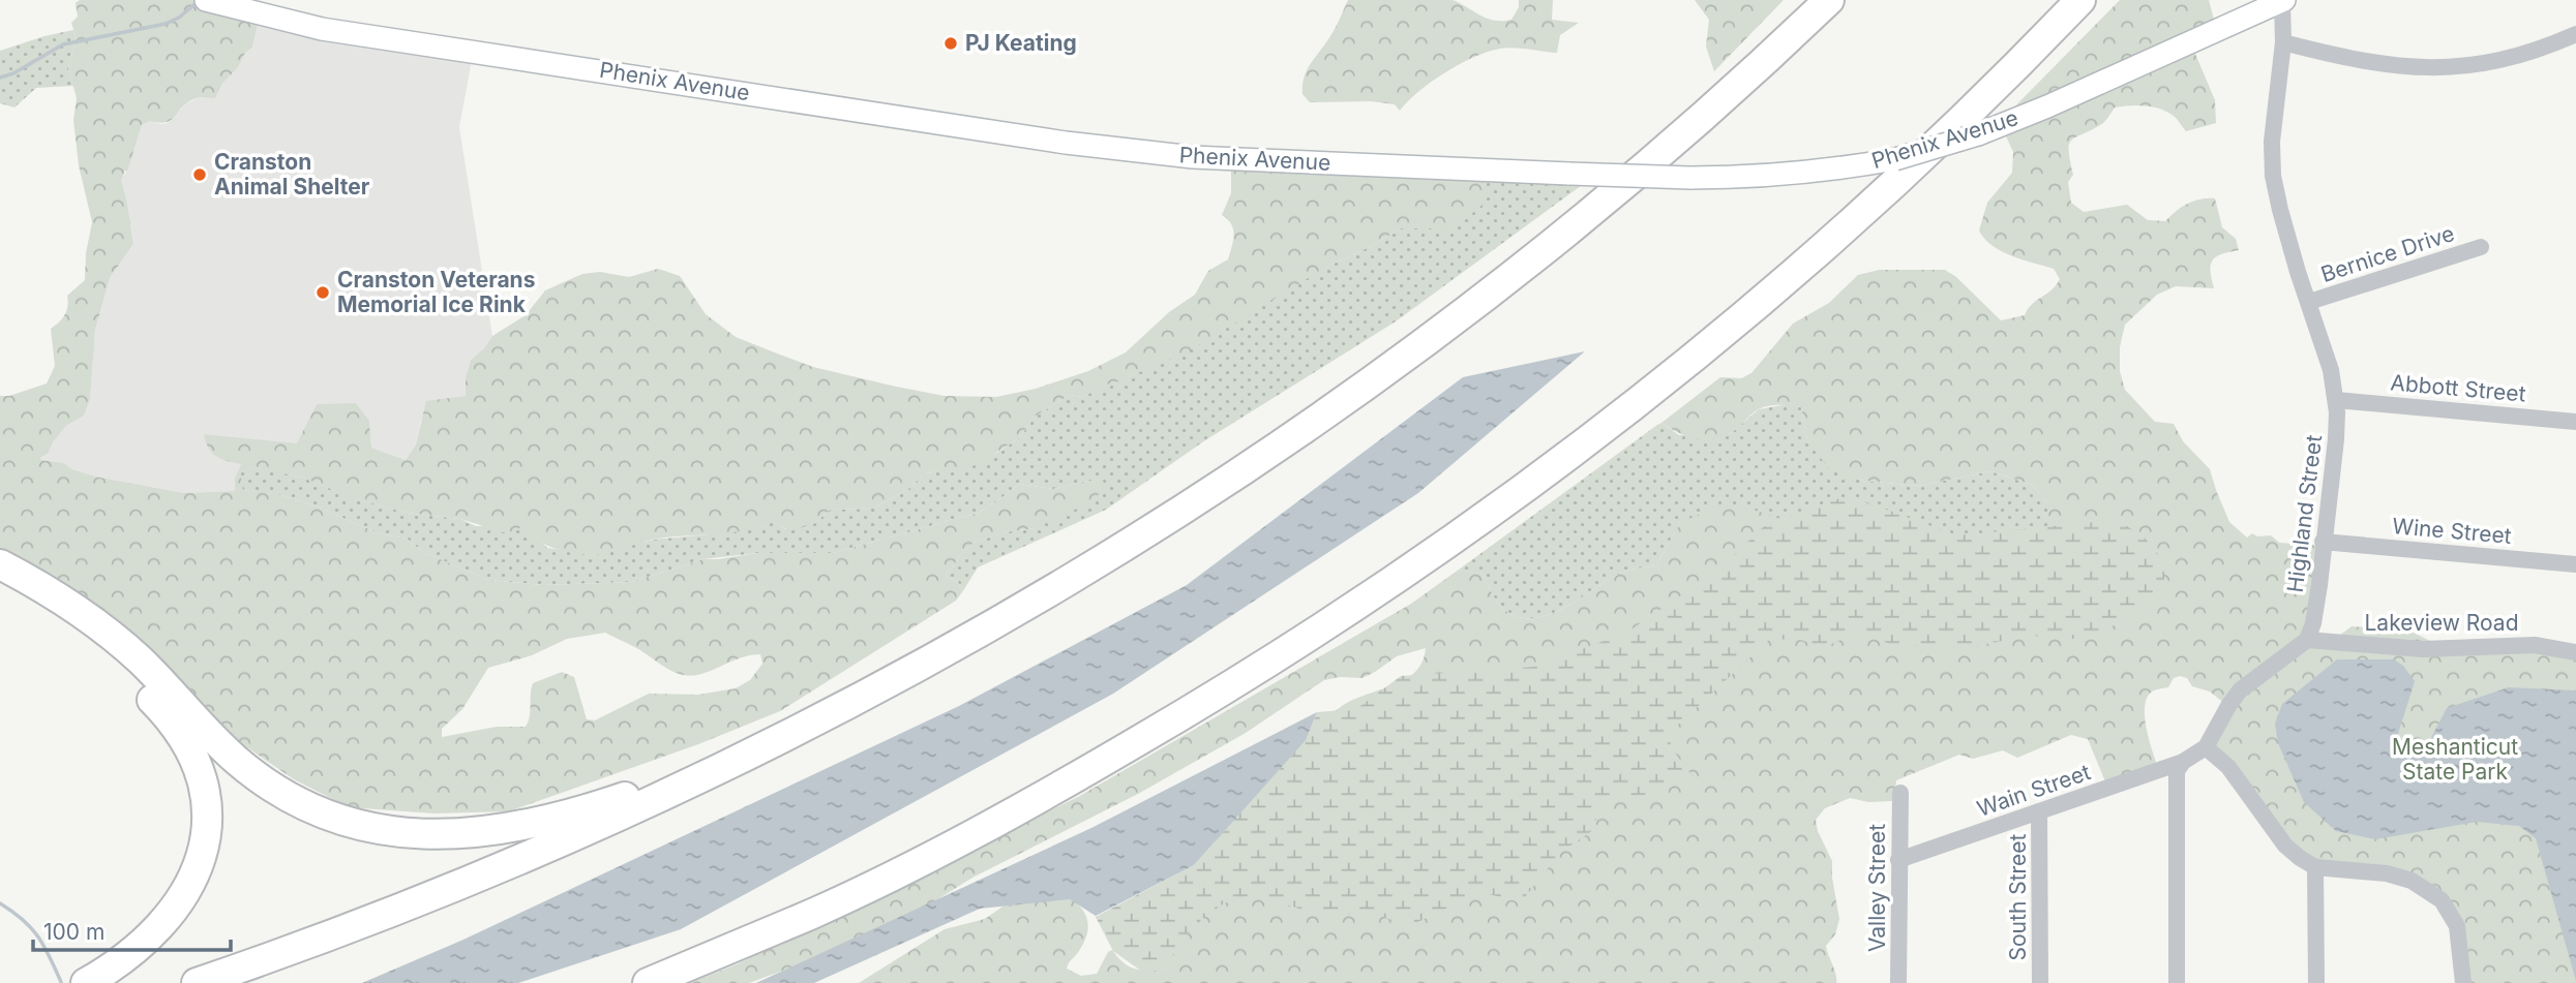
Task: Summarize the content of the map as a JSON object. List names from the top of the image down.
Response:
{
  "streets": {
    "main road": ["Phenix Avenue"],
    "street": [
      "Bernice Drive",
      "Abbott Street",
      "Highland Street",
      "Wine Street",
      "Lakeview Road",
      "Wain Street",
      "Valley Street",
      "South Street"
    ]
  },
  "crossings": [
    ["Phenix Avenue", "Highland Street"],
    ["Bernice Drive", "Highland Street"],
    ["Abbott Street", "Highland Street"],
    ["Highland Street", "Wine Street"],
    ["Highland Street", "Lakeview Road"],
    ["Wain Street", "Valley Street"],
    ["Wain Street", "South Street"]
  ],
  "parks": ["Meshanticut State Park"],
  "places": ["PJ Keating", "Cranston Animal Shelter", "Cranston Veterans Memorial Ice Rink"],
  "scale_bar": "100 m"
}
